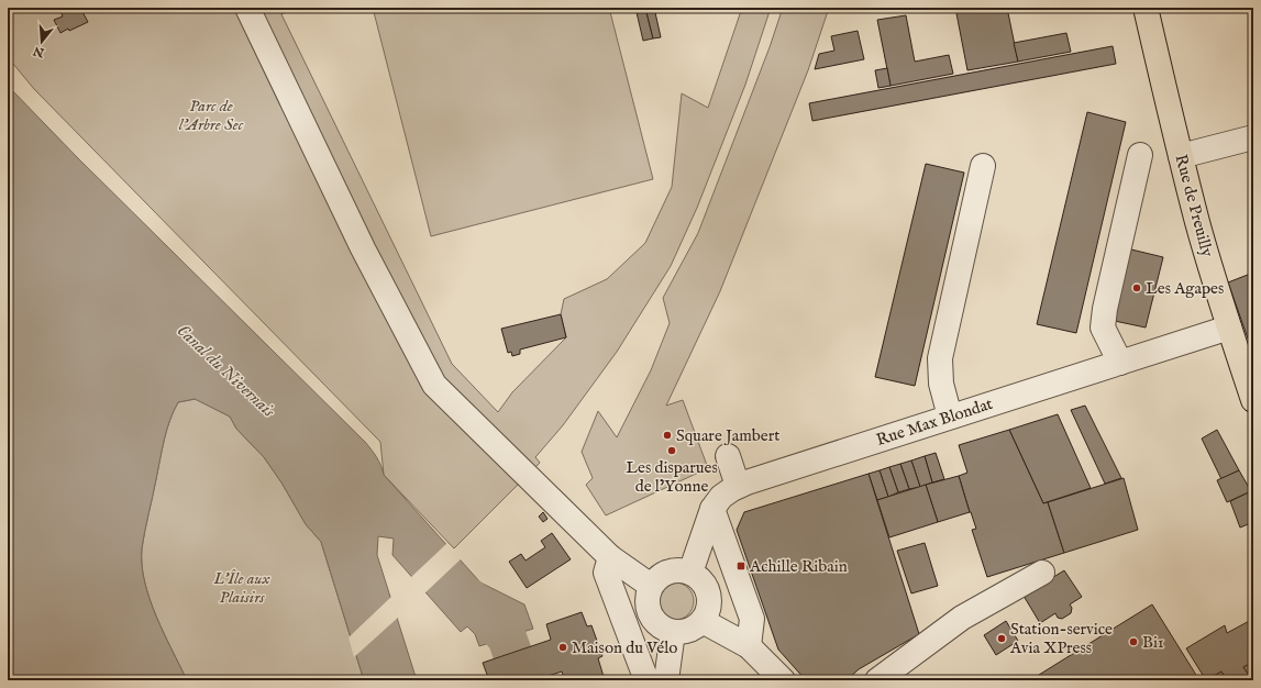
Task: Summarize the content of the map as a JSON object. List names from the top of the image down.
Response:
{
  "streets": {
    "main road": ["Rue de Preuilly"],
    "street": ["Rue Max Blondat"]
  },
  "crossings": [
    ["Rue de Preuilly", "Rue Max Blondat"]
  ],
  "water": ["Canal du Nivernais"],
  "parks": ["Parc de l'Arbre Sec", "L'Île aux Plaisirs"],
  "places": {
    "other": [
      "Les Agapes",
      "Square Jambert",
      "Les disparues de l’Yonne",
      "Station-service Avia XPress",
      "Bi1",
      "Maison du Vélo"
    ],
    "transit": ["Achille Ribain"]
  },
  "north": "bottom"
}
